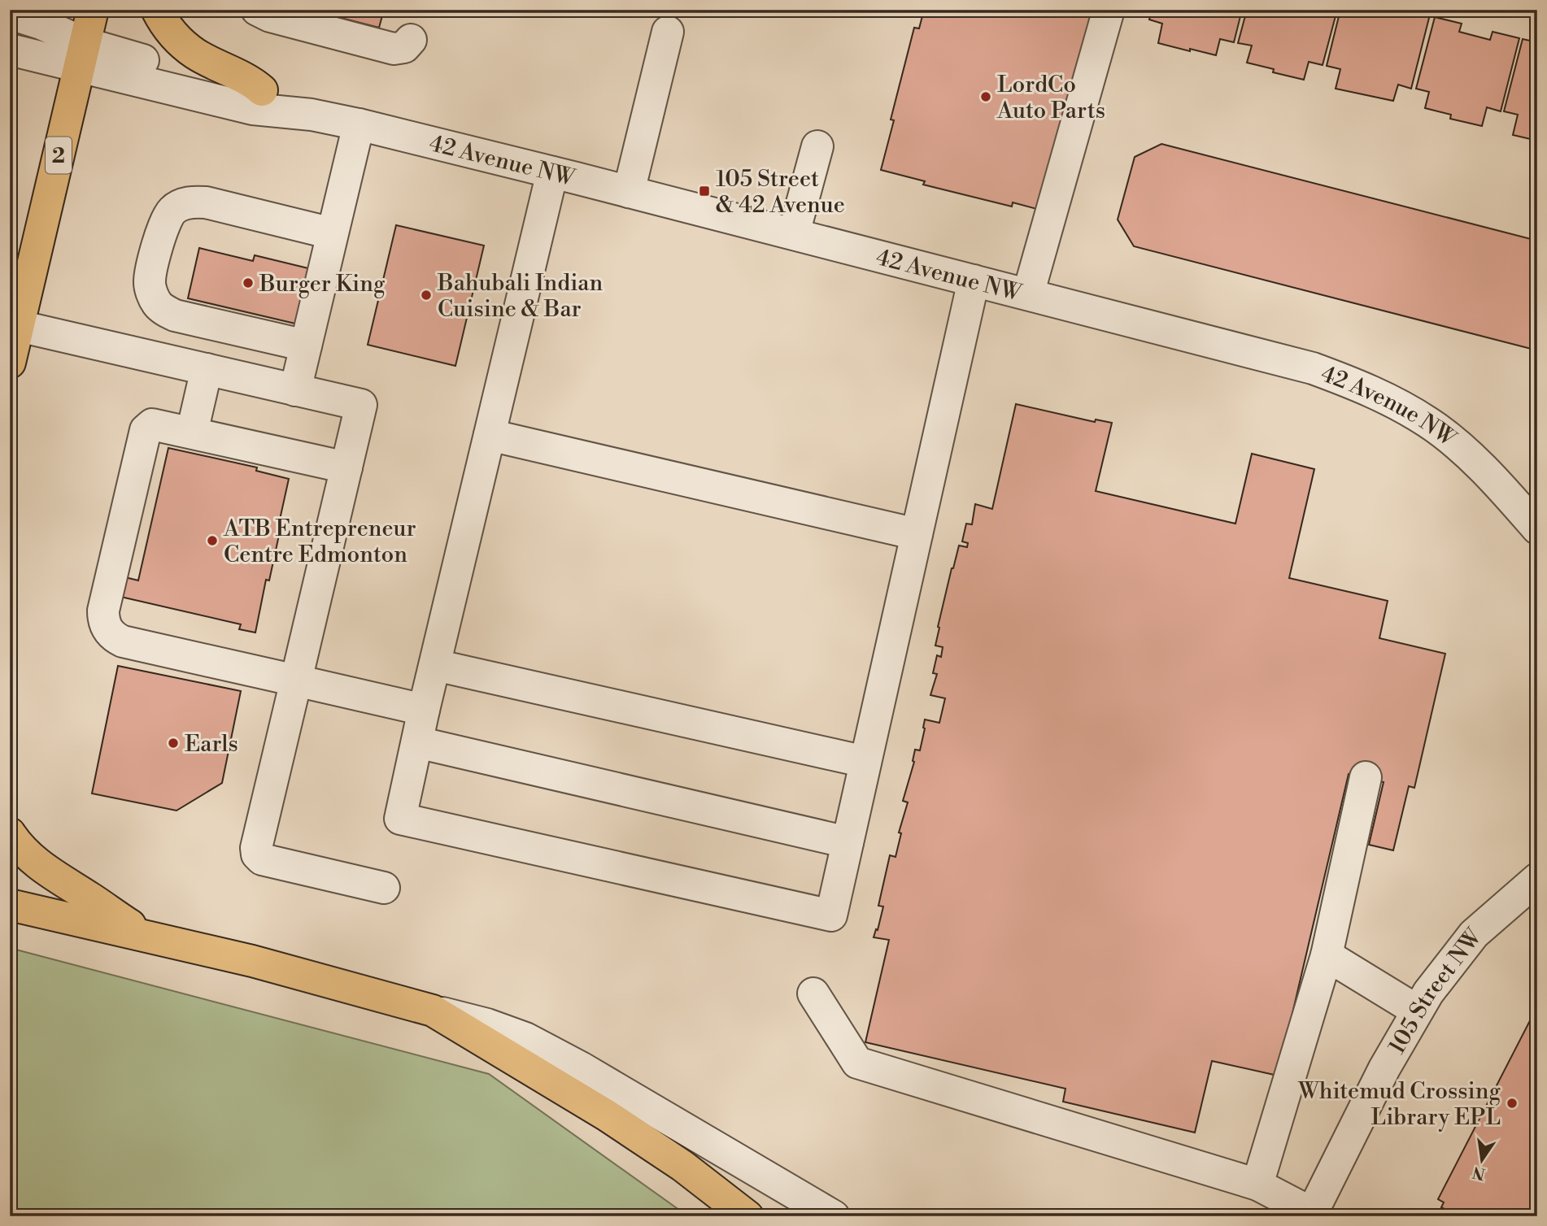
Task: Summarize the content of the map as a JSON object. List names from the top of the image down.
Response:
{
  "streets": {
    "highway": ["2"],
    "street": ["42 Avenue NW", "105 Street NW"]
  },
  "crossings": [
    ["2", "42 Avenue NW"]
  ],
  "places": {
    "other": [
      "LordCo Auto Parts",
      "Burger King",
      "Bahubali Indian Cuisine & Bar",
      "ATB Entrepreneur Centre Edmonton",
      "Earls",
      "Whitemud Crossing Library EPL"
    ],
    "transit": ["105 Street & 42 Avenue"]
  },
  "north": "bottom"
}
